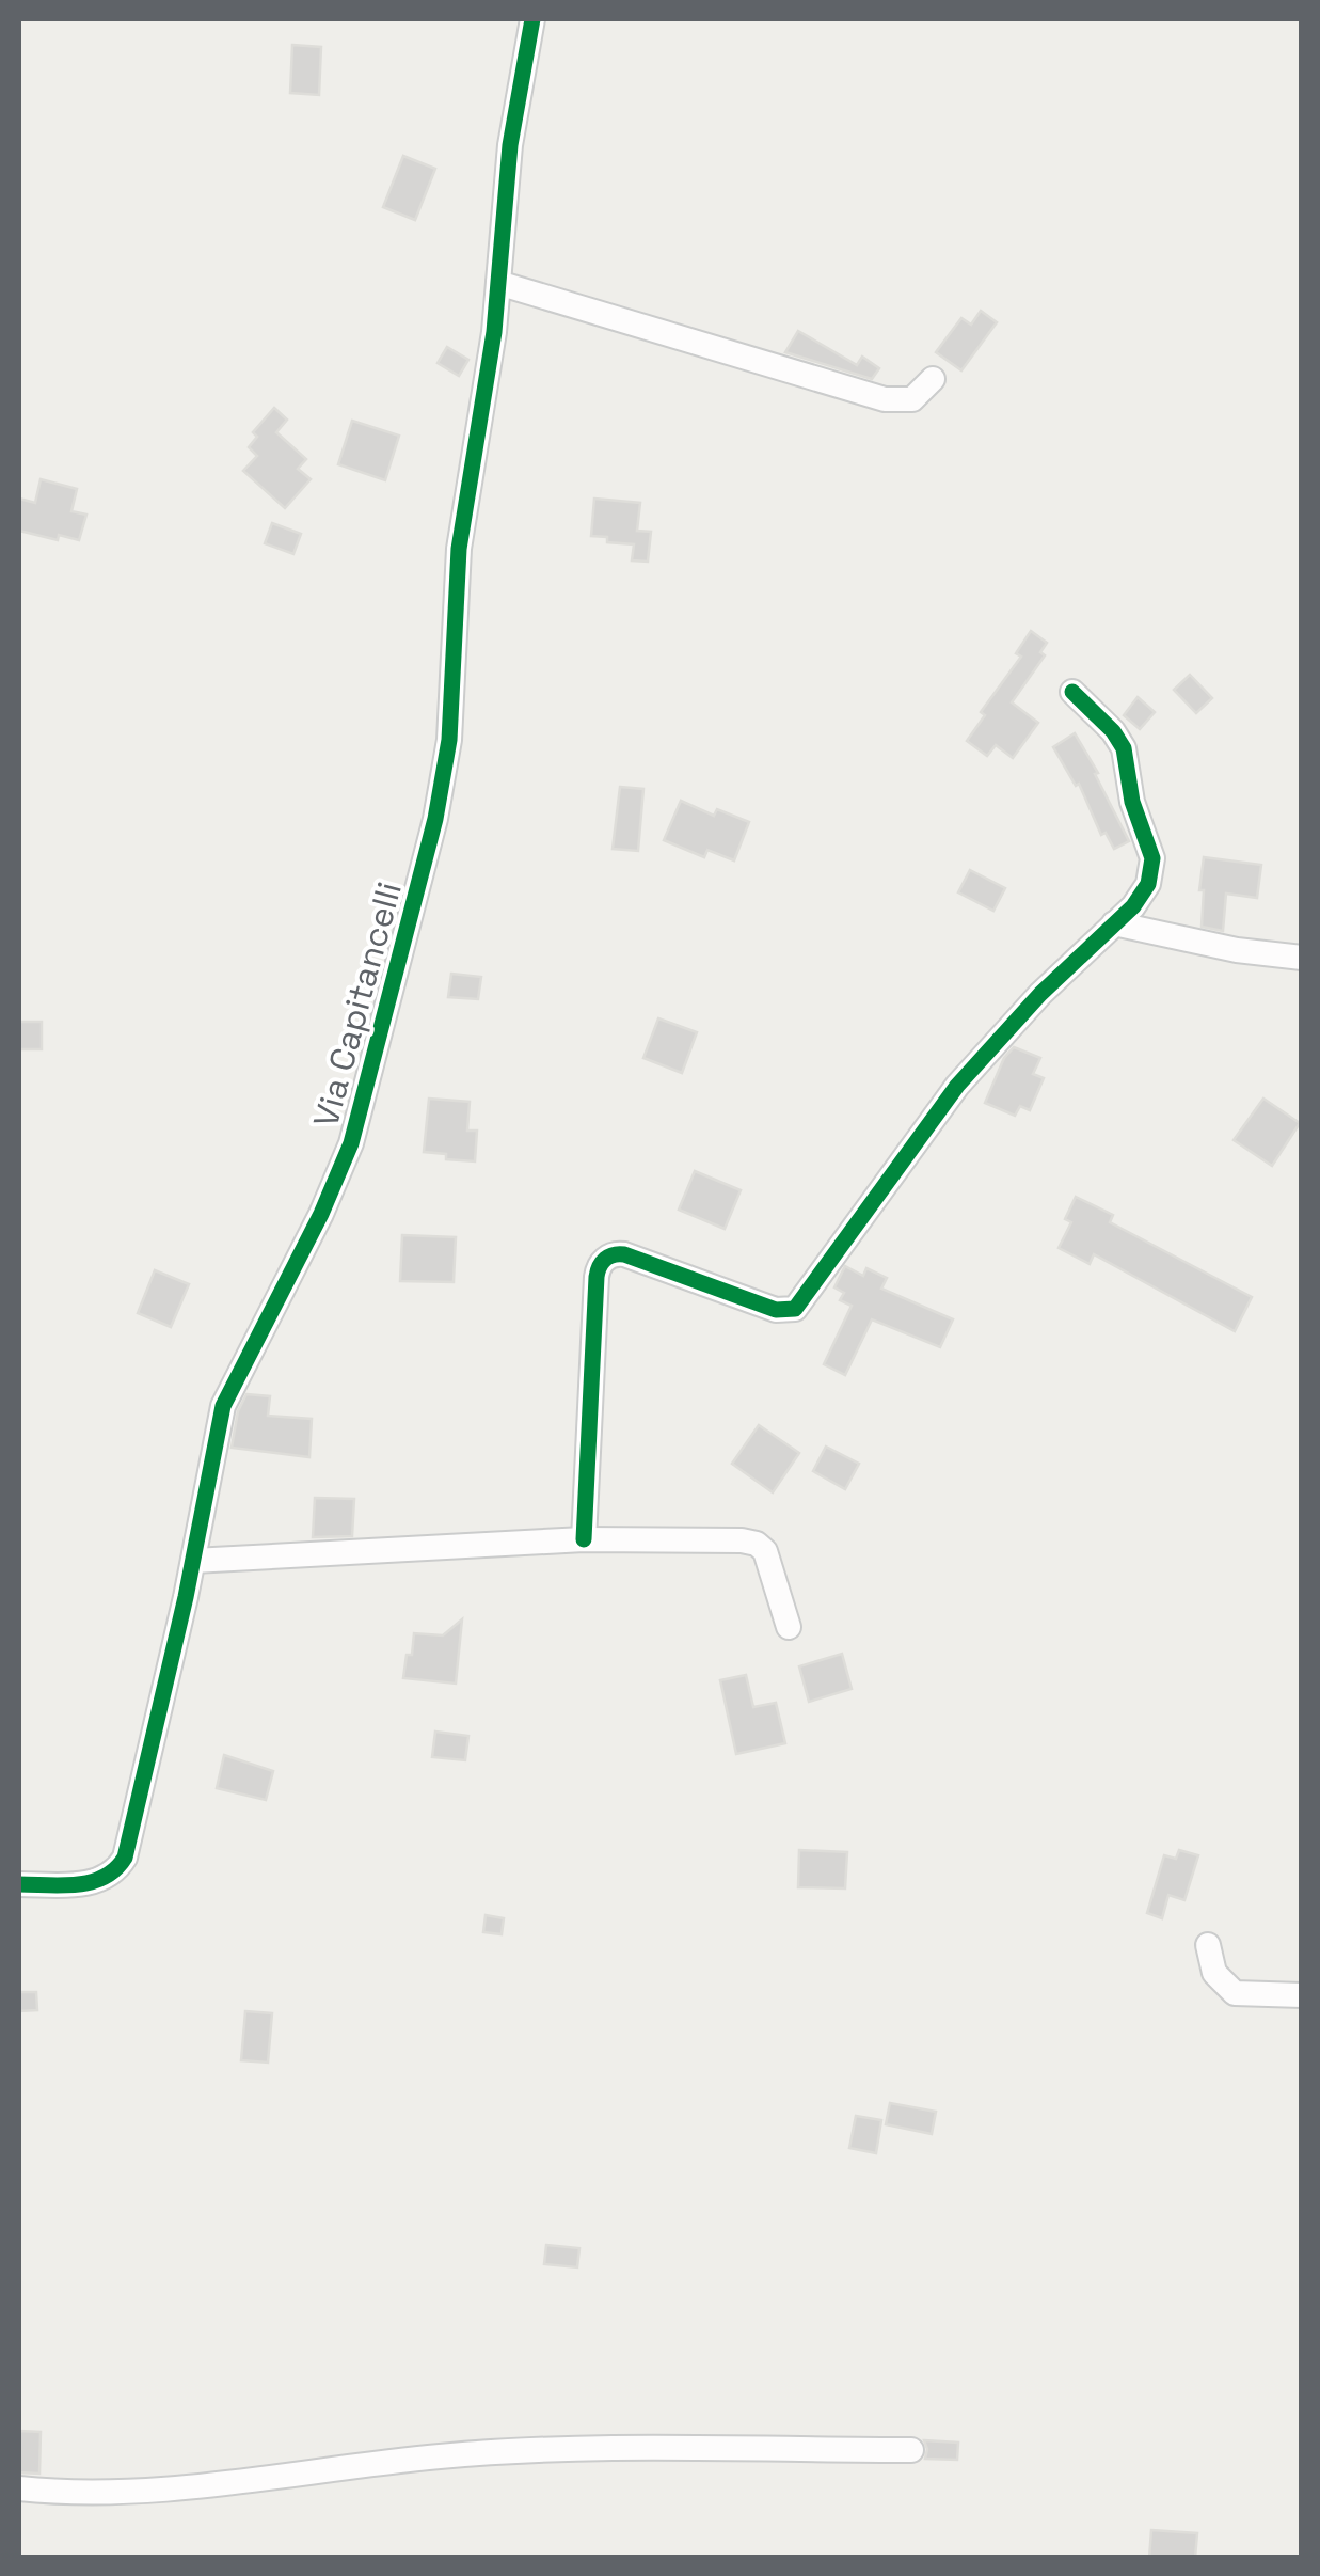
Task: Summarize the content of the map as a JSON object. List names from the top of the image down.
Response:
{
  "streets": {
    "street": ["Via Capitancelli"]
  }
}
